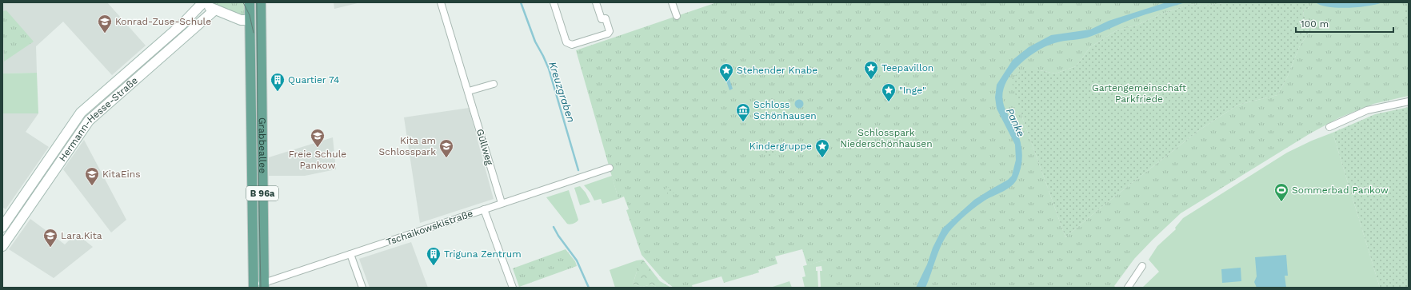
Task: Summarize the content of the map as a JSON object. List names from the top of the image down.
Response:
{
  "streets": {
    "main road": ["Hermann-Hesse-Straße", "Grabbeallee", "B 96a"],
    "street": ["Güllweg", "Tschaikowskistraße"]
  },
  "crossings": [
    ["Grabbeallee", "Tschaikowskistraße"],
    ["Güllweg", "Tschaikowskistraße"]
  ],
  "water": ["Kreuzgraben", "Panke"],
  "parks": ["Gartengemeinschaft Parkfriede", "Schlosspark Niederschönhausen"],
  "places": {
    "school or university": [
      "Konrad-Zuse-Schule",
      "Freie Schule Pankow",
      "Kita am Schlosspark",
      "KitaEins",
      "Lara.Kita"
    ],
    "place": [
      "Teepavillon",
      "Stehender Knabe",
      "\"Inge\"",
      "Kindergruppe"
    ],
    "building": ["Quartier 74", "Triguna Zentrum"],
    "museum": ["Schloss Schönhausen"],
    "sports": ["Sommerbad Pankow"]
  },
  "scale_bar": "100 m"
}
